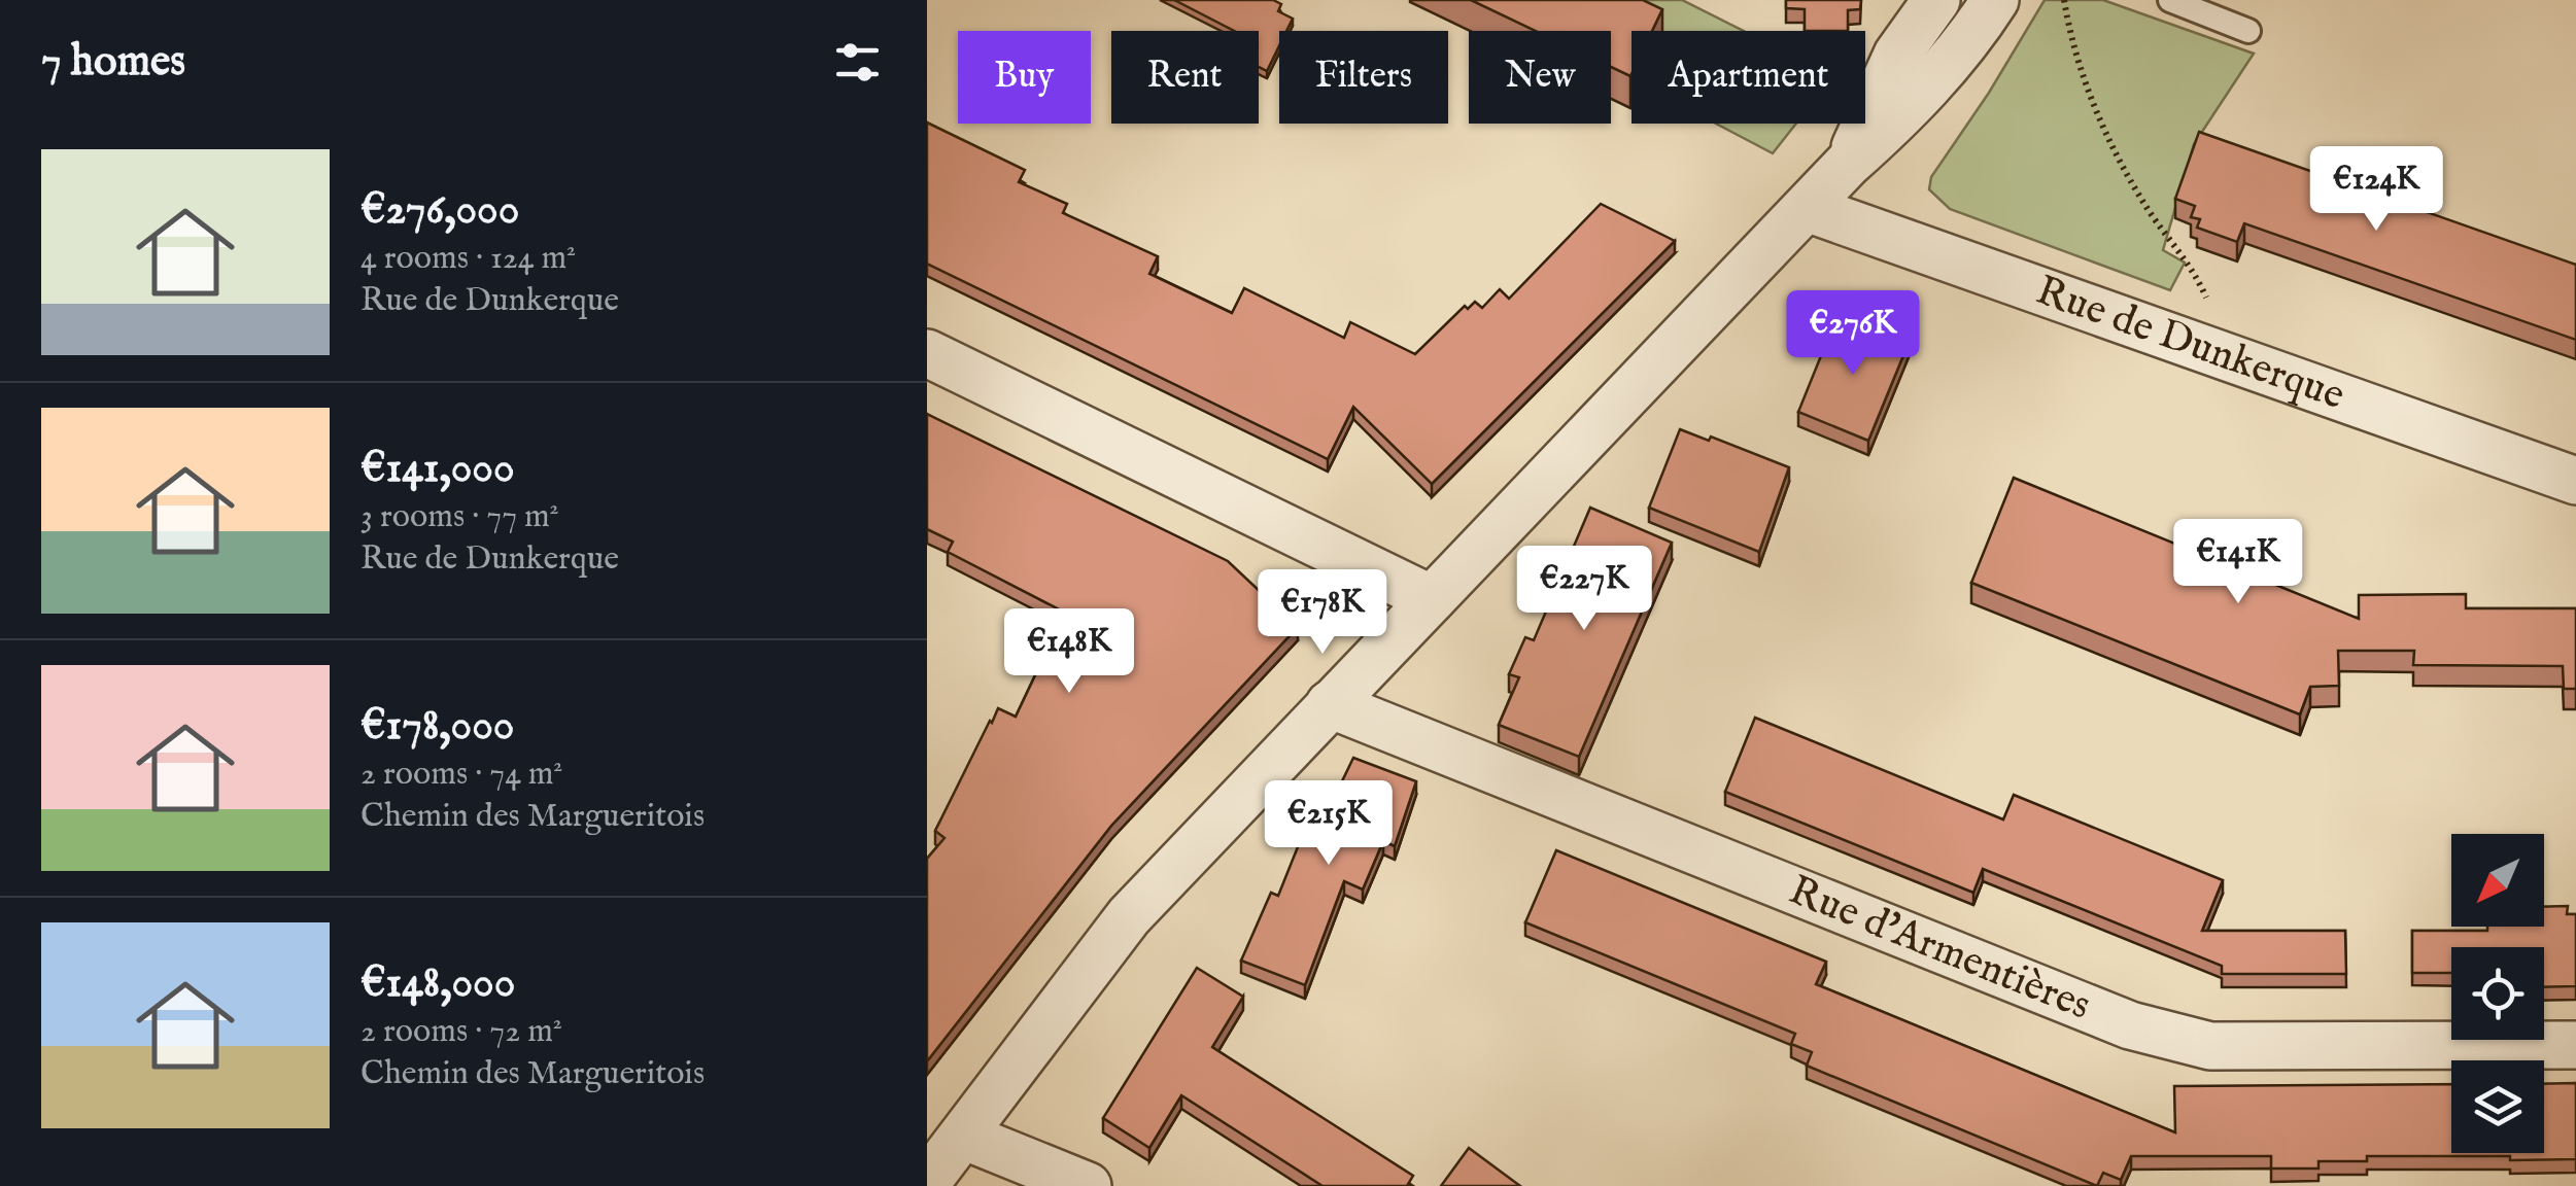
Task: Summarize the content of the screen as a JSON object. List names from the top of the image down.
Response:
{
  "streets": {
    "street": ["Rue de Dunkerque", "Rue d'Armentières"]
  },
  "north": "bottom left",
  "page": {
    "heading": "7 homes",
    "chip": [
      "Buy",
      "Rent",
      "Filters",
      "New",
      "Apartment"
    ],
    "list": [
      {
        "name": "€276,000",
        "note": "4 rooms · 124 m² · Rue de Dunkerque"
      },
      {
        "name": "€141,000",
        "note": "3 rooms · 77 m² · Rue de Dunkerque"
      },
      {
        "name": "€178,000",
        "note": "2 rooms · 74 m² · Chemin des Margueritois"
      },
      {
        "name": "€148,000",
        "note": "2 rooms · 72 m² · Chemin des Margueritois"
      }
    ],
    "price": [
      "€124K",
      "€276K",
      "€141K",
      "€227K",
      "€178K",
      "€148K",
      "€215K"
    ]
  }
}
